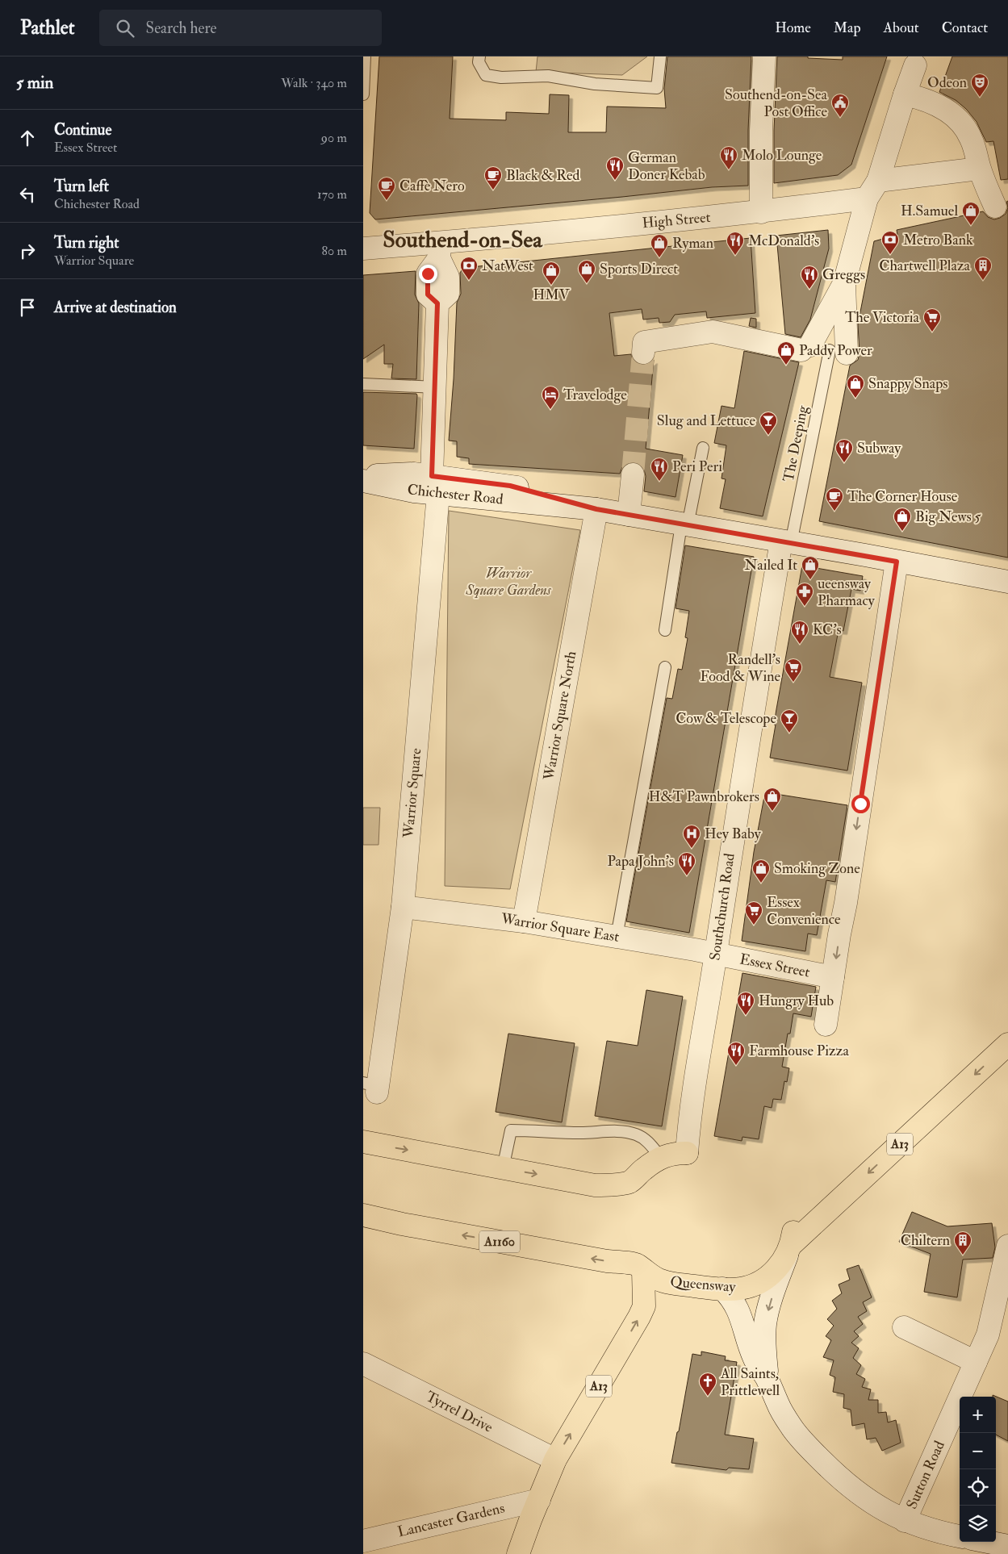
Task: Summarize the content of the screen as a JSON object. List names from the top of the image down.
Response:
{
  "streets": {
    "main road": ["A13", "A1160", "Queensway"],
    "street": [
      "High Street",
      "Chichester Road",
      "Warrior Square North",
      "Warrior Square",
      "Southchurch Road",
      "Warrior Square East",
      "Essex Street",
      "Tyrrel Drive",
      "Sutton Road",
      "Lancaster Gardens"
    ],
    "lane": ["The Deeping"]
  },
  "crossings": [
    ["High Street", "Warrior Square"],
    ["The Deeping", "Chichester Road"],
    ["The Deeping", "Southchurch Road"],
    ["Chichester Road", "Warrior Square North"],
    ["Chichester Road", "Warrior Square"],
    ["Chichester Road", "Southchurch Road"],
    ["Warrior Square North", "Warrior Square East"],
    ["Warrior Square", "Warrior Square East"],
    ["Southchurch Road", "Warrior Square East"],
    ["Southchurch Road", "Essex Street"],
    ["Warrior Square East", "Essex Street"],
    ["A13", "A1160"],
    ["A13", "Queensway"],
    ["A13", "Tyrrel Drive"],
    ["A13", "Sutton Road"],
    ["A13", "Lancaster Gardens"],
    ["A1160", "Queensway"],
    ["Queensway", "Sutton Road"]
  ],
  "districts": ["Southend-on-Sea"],
  "parks": ["Warrior Square Gardens"],
  "places": {
    "theatre": ["Odeon"],
    "public building": ["Southend-on-Sea Post Office"],
    "restaurant": [
      "Molo Lounge",
      "German Doner Kebab",
      "McDonald's",
      "Greggs",
      "Subway",
      "Peri Peri",
      "KC's",
      "Papa John's",
      "Hungry Hub",
      "Farmhouse Pizza"
    ],
    "cafe": ["Black & Red", "Caffè Nero", "The Corner House"],
    "shop": [
      "H.Samuel",
      "Ryman",
      "Sports Direct",
      "HMV",
      "Paddy Power",
      "Snappy Snaps",
      "Big News 5",
      "Nailed It",
      "H&T Pawnbrokers",
      "Smoking Zone"
    ],
    "bank": ["Metro Bank", "NatWest"],
    "building": ["Chartwell Plaza", "Chiltern"],
    "supermarket": ["The Victoria", "Randell's Food & Wine", "Essex Convenience"],
    "hotel": ["Travelodge"],
    "bar": ["Slug and Lettuce", "Cow & Telescope"],
    "pharmacy": ["ueensway Pharmacy"],
    "hospital": ["Hey Baby"],
    "church": ["All Saints, Prittlewell"]
  },
  "page": {
    "header": "Pathlet",
    "search": "Search here",
    "nav": [
      "Home",
      "Map",
      "About",
      "Contact"
    ],
    "heading": ["5 min", "Walk · 340 m"],
    "list": [
      ["Continue", "Essex Street", "90 m"],
      ["Turn left", "Chichester Road", "170 m"],
      ["Turn right", "Warrior Square", "80 m"],
      "Arrive at destination"
    ],
    "map_buttons": ["+", "−"]
  }
}
